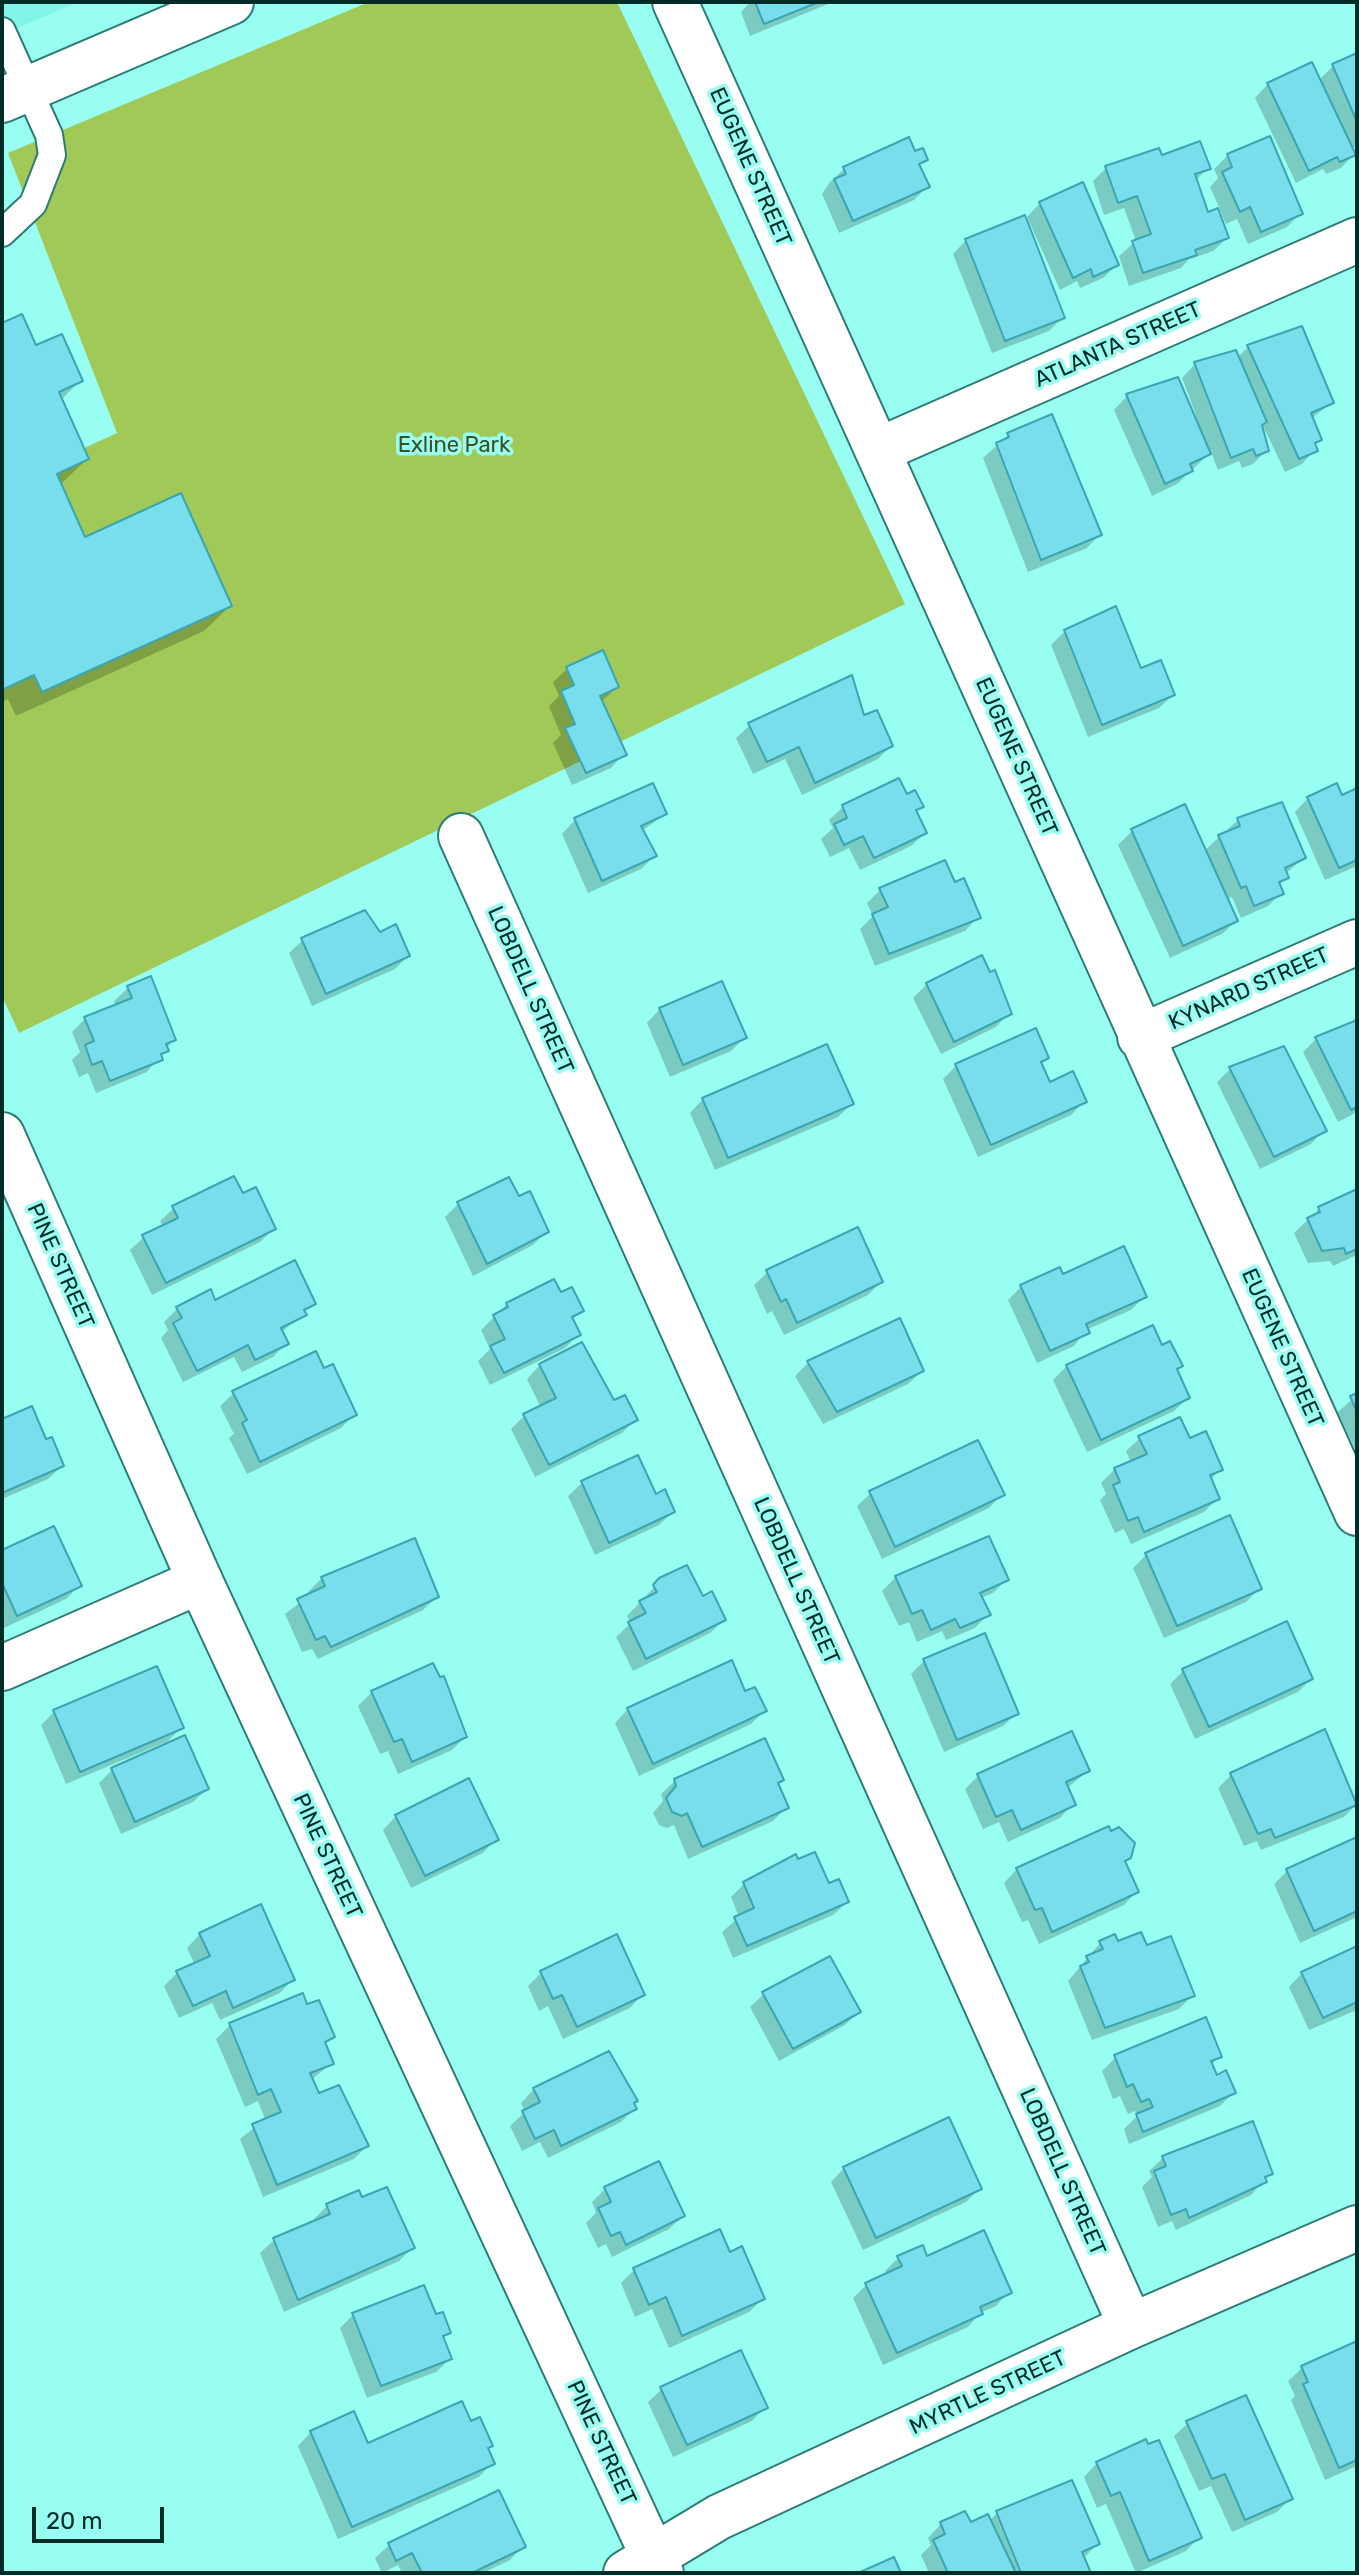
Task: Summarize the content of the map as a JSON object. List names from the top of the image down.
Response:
{
  "streets": {
    "street": [
      "EUGENE STREET",
      "ATLANTA STREET",
      "KYNARD STREET",
      "LOBDELL STREET",
      "PINE STREET",
      "MYRTLE STREET"
    ]
  },
  "crossings": [
    ["EUGENE STREET", "ATLANTA STREET"],
    ["EUGENE STREET", "KYNARD STREET"],
    ["LOBDELL STREET", "MYRTLE STREET"],
    ["PINE STREET", "MYRTLE STREET"]
  ],
  "parks": ["Exline Park"],
  "scale_bar": "20 m"
}
